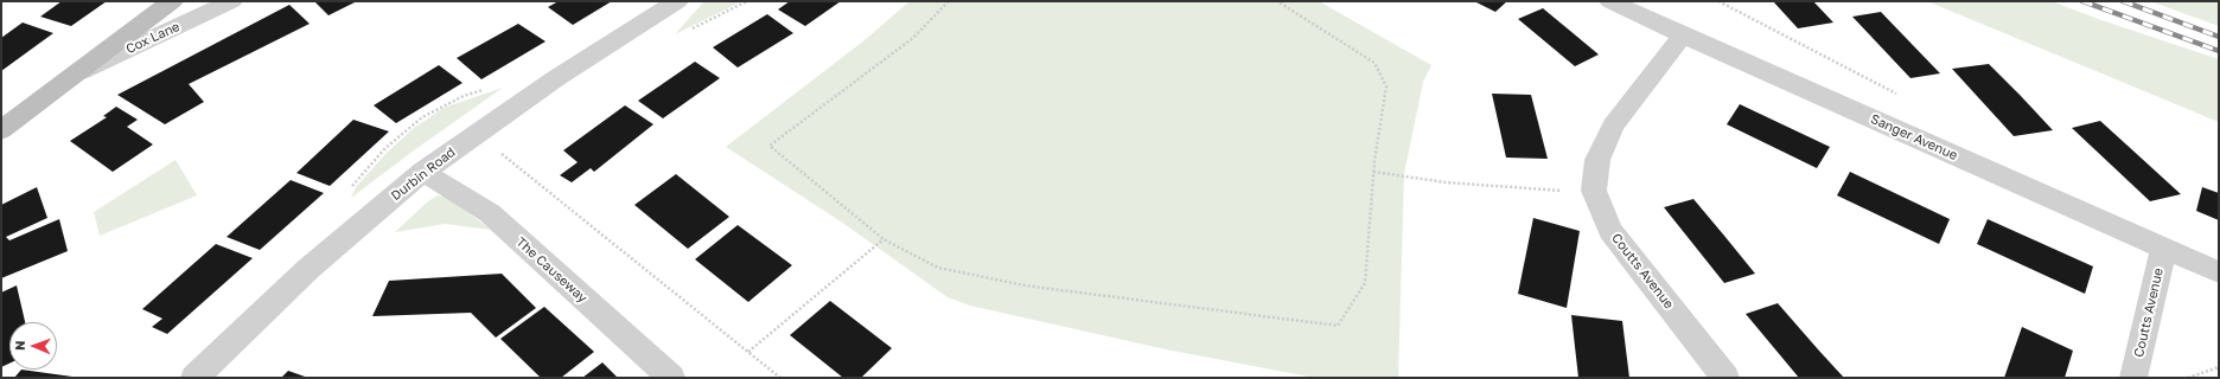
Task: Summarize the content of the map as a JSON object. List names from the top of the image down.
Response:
{
  "streets": {
    "street": [
      "Cox Lane",
      "Sanger Avenue",
      "Durbin Road",
      "The Causeway",
      "Coutts Avenue"
    ]
  },
  "crossings": [
    ["Sanger Avenue", "Coutts Avenue"],
    ["Durbin Road", "The Causeway"]
  ],
  "north": "left"
}
